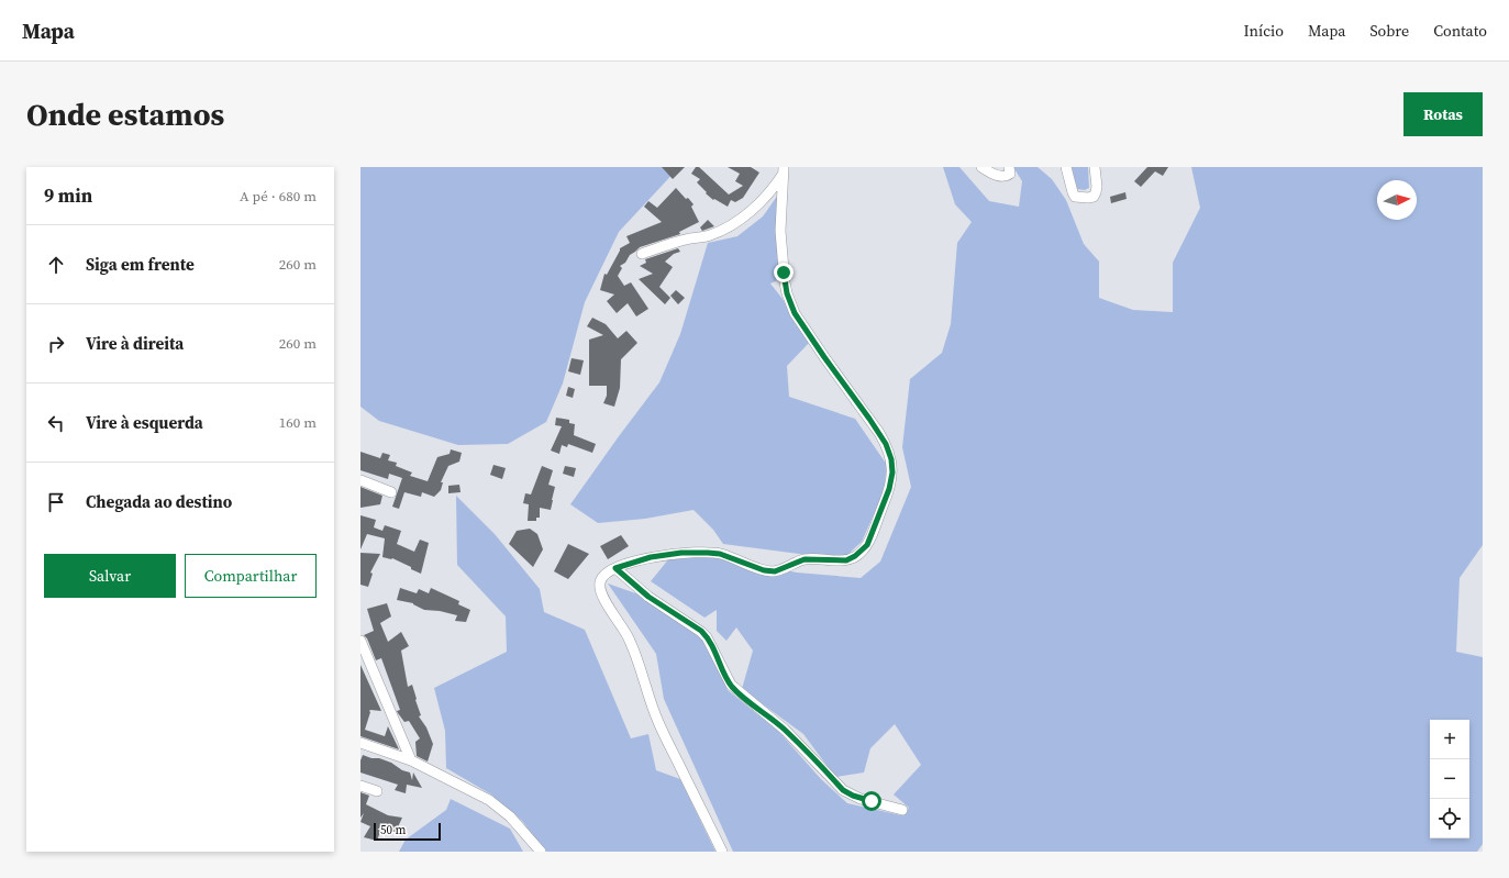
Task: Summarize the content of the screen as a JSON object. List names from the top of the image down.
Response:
{
  "scale_bar": "50 m",
  "north": "right",
  "page": {
    "header": "Mapa",
    "nav": [
      "Início",
      "Mapa",
      "Sobre",
      "Contato"
    ],
    "buttons": [
      "Rotas",
      ["Salvar", "Compartilhar"]
    ],
    "title": "Onde estamos",
    "heading": ["9 min", "A pé · 680 m"],
    "list": [
      ["Siga em frente", "260 m"],
      ["Vire à direita", "260 m"],
      ["Vire à esquerda", "160 m"],
      "Chegada ao destino"
    ],
    "map_buttons": ["+", "−"],
    "scale": "50 m"
  }
}
